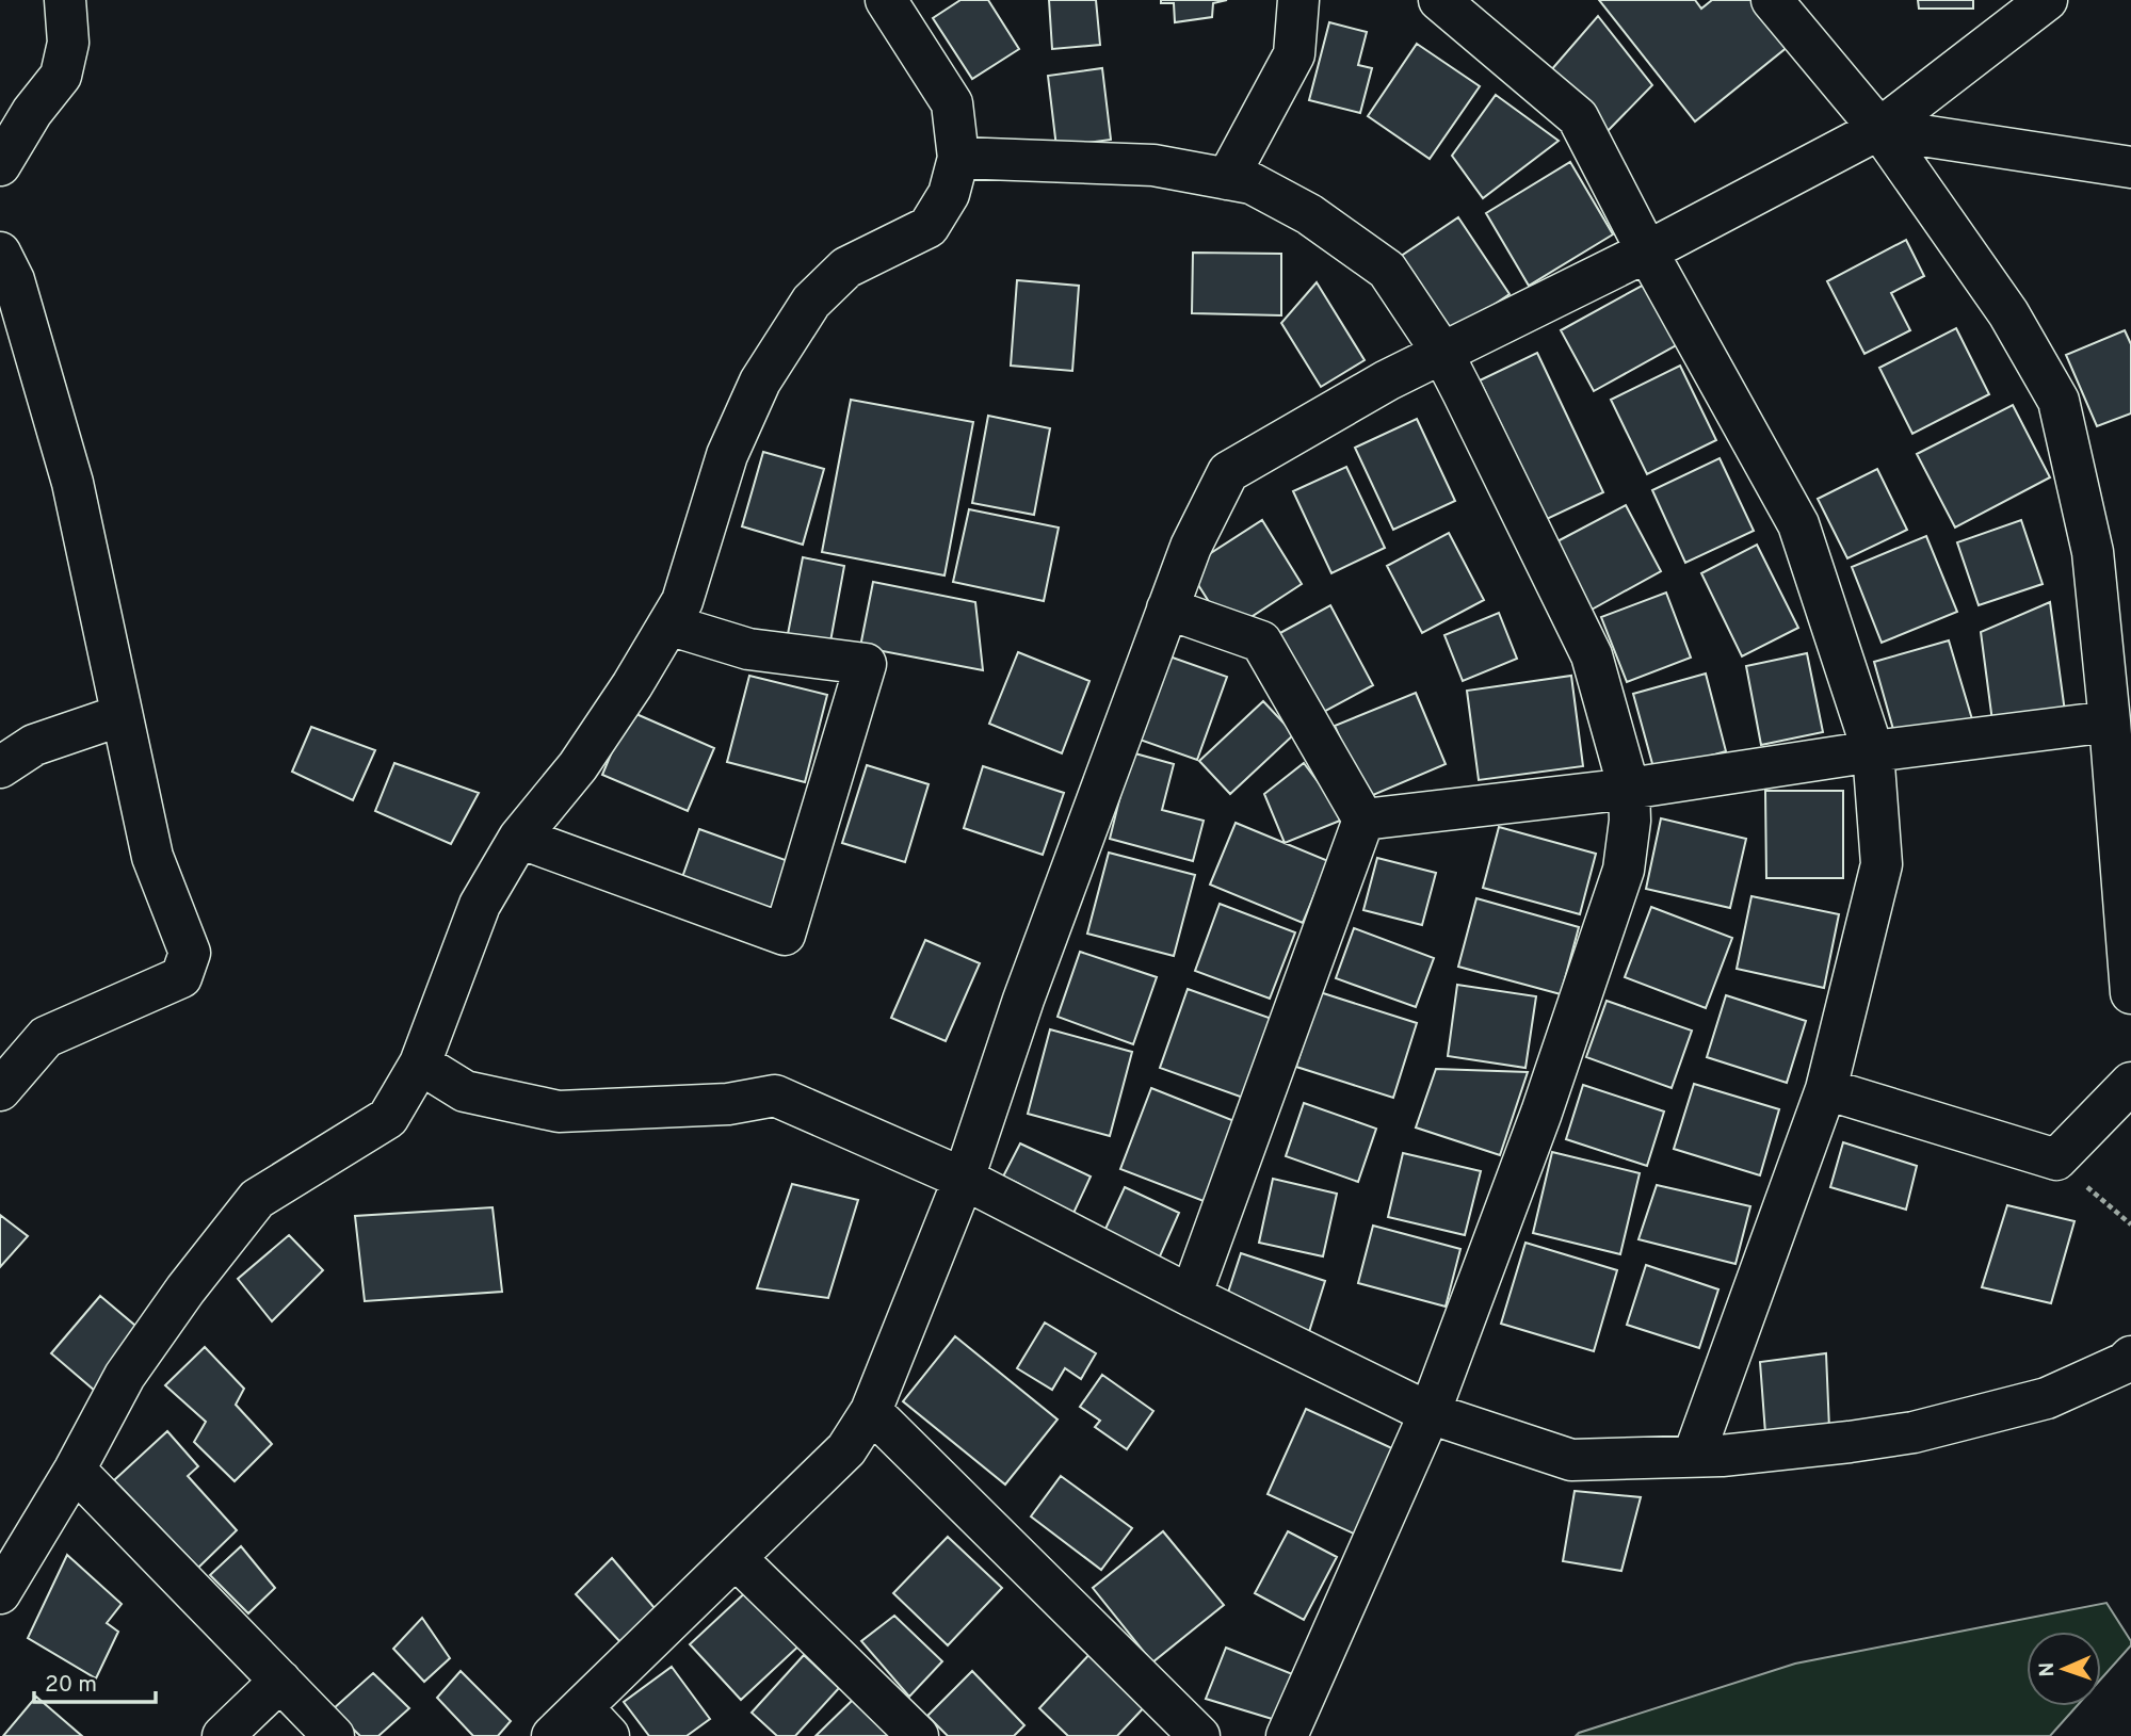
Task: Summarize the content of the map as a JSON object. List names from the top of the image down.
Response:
{
  "scale_bar": "20 m",
  "north": "left"
}
